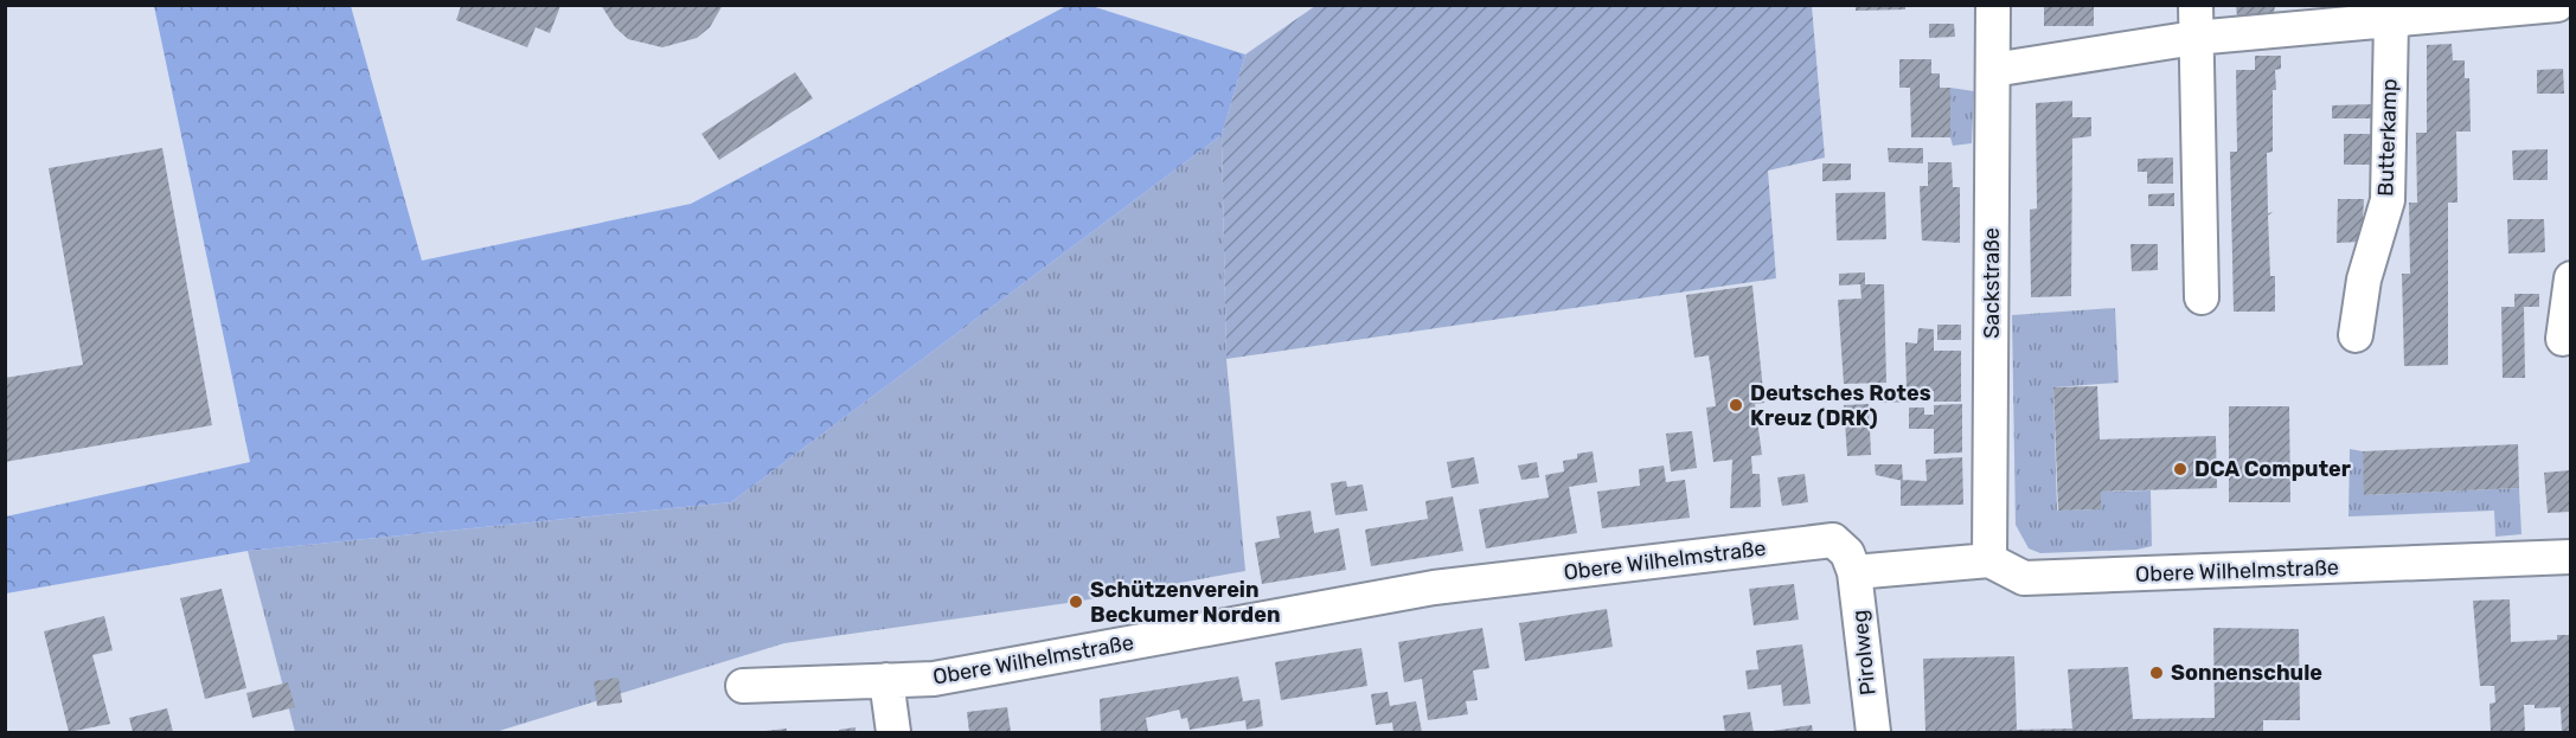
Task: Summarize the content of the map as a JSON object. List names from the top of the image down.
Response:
{
  "streets": {
    "street": [
      "Butterkamp",
      "Sackstraße",
      "Obere Wilhelmstraße",
      "Pirolweg"
    ]
  },
  "crossings": [
    ["Sackstraße", "Obere Wilhelmstraße"],
    ["Obere Wilhelmstraße", "Pirolweg"]
  ],
  "places": [
    "Deutsches Rotes Kreuz (DRK)",
    "DCA Computer",
    "Schützenverein Beckumer Norden",
    "Sonnenschule"
  ]
}
